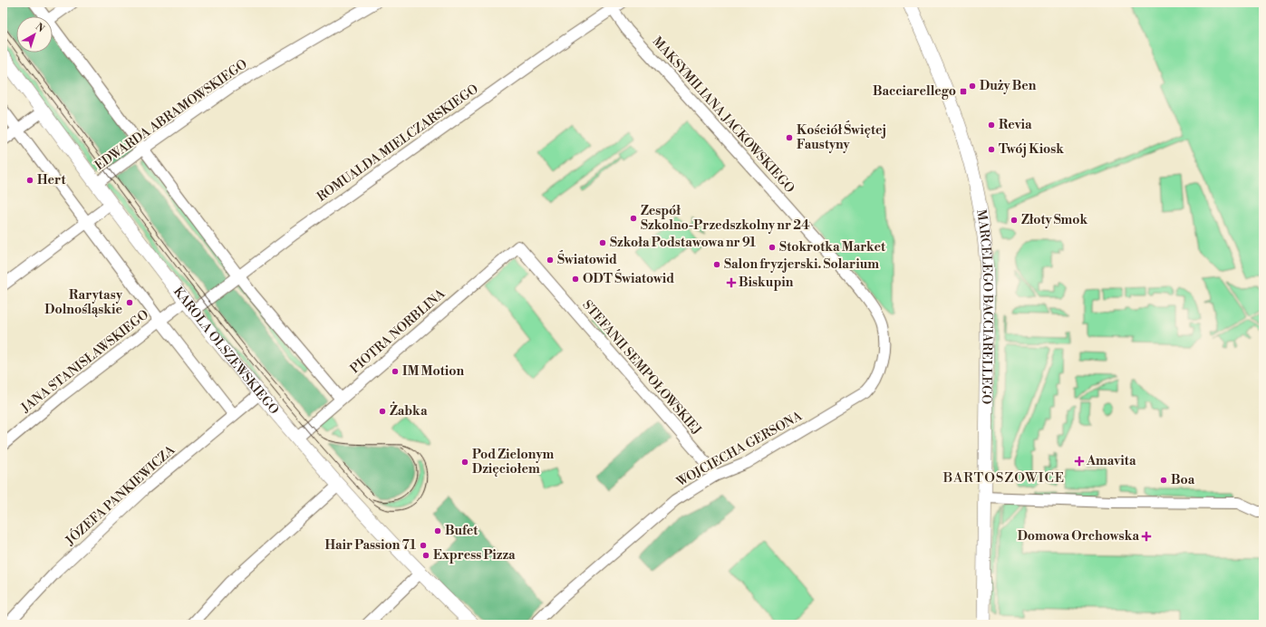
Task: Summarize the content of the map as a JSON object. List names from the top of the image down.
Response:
{
  "streets": {
    "street": [
      "EDWARDA ABRAMOWSKIEGO",
      "MAKSYMILIANA JACKOWSKIEGO",
      "ROMUALDA MIELCZARSKIEGO",
      "MARCELEGO BACCIARELLEGO",
      "PIOTRA NORBLINA",
      "KAROLA OLSZEWSKIEGO",
      "JANA STANISŁAWSKIEGO",
      "STEFANII SEMPOŁOWSKIEJ",
      "WOJCIECHA GERSONA",
      "JÓZEFA PANKIEWICZA"
    ]
  },
  "crossings": [
    ["EDWARDA ABRAMOWSKIEGO", "KAROLA OLSZEWSKIEGO"],
    ["MAKSYMILIANA JACKOWSKIEGO", "ROMUALDA MIELCZARSKIEGO"],
    ["MAKSYMILIANA JACKOWSKIEGO", "WOJCIECHA GERSONA"],
    ["ROMUALDA MIELCZARSKIEGO", "KAROLA OLSZEWSKIEGO"],
    ["ROMUALDA MIELCZARSKIEGO", "JANA STANISŁAWSKIEGO"],
    ["PIOTRA NORBLINA", "KAROLA OLSZEWSKIEGO"],
    ["PIOTRA NORBLINA", "STEFANII SEMPOŁOWSKIEJ"],
    ["KAROLA OLSZEWSKIEGO", "JANA STANISŁAWSKIEGO"],
    ["KAROLA OLSZEWSKIEGO", "JÓZEFA PANKIEWICZA"],
    ["STEFANII SEMPOŁOWSKIEJ", "WOJCIECHA GERSONA"]
  ],
  "districts": ["BARTOSZOWICE"],
  "places": {
    "other": [
      "Duży Ben",
      "Revia",
      "Kościół Świętej Faustyny",
      "Twój Kiosk",
      "Hert",
      "Zespół Szkolno-Przedszkolny nr 24",
      "Złoty Smok",
      "Szkoła Podstawowa nr 91",
      "Stokrotka Market",
      "Światowid",
      "Salon fryzjerski. Solarium",
      "ODT Światowid",
      "Rarytasy Dolnośląskie",
      "IM Motion",
      "Żabka",
      "Pod Zielonym Dzięciołem",
      "Boa",
      "Bufet",
      "Hair Passion 71",
      "Express Pizza"
    ],
    "transit": ["Bacciarellego"],
    "health": ["Biskupin", "Amavita", "Domowa Orchowska"]
  },
  "north": "top right"
}
